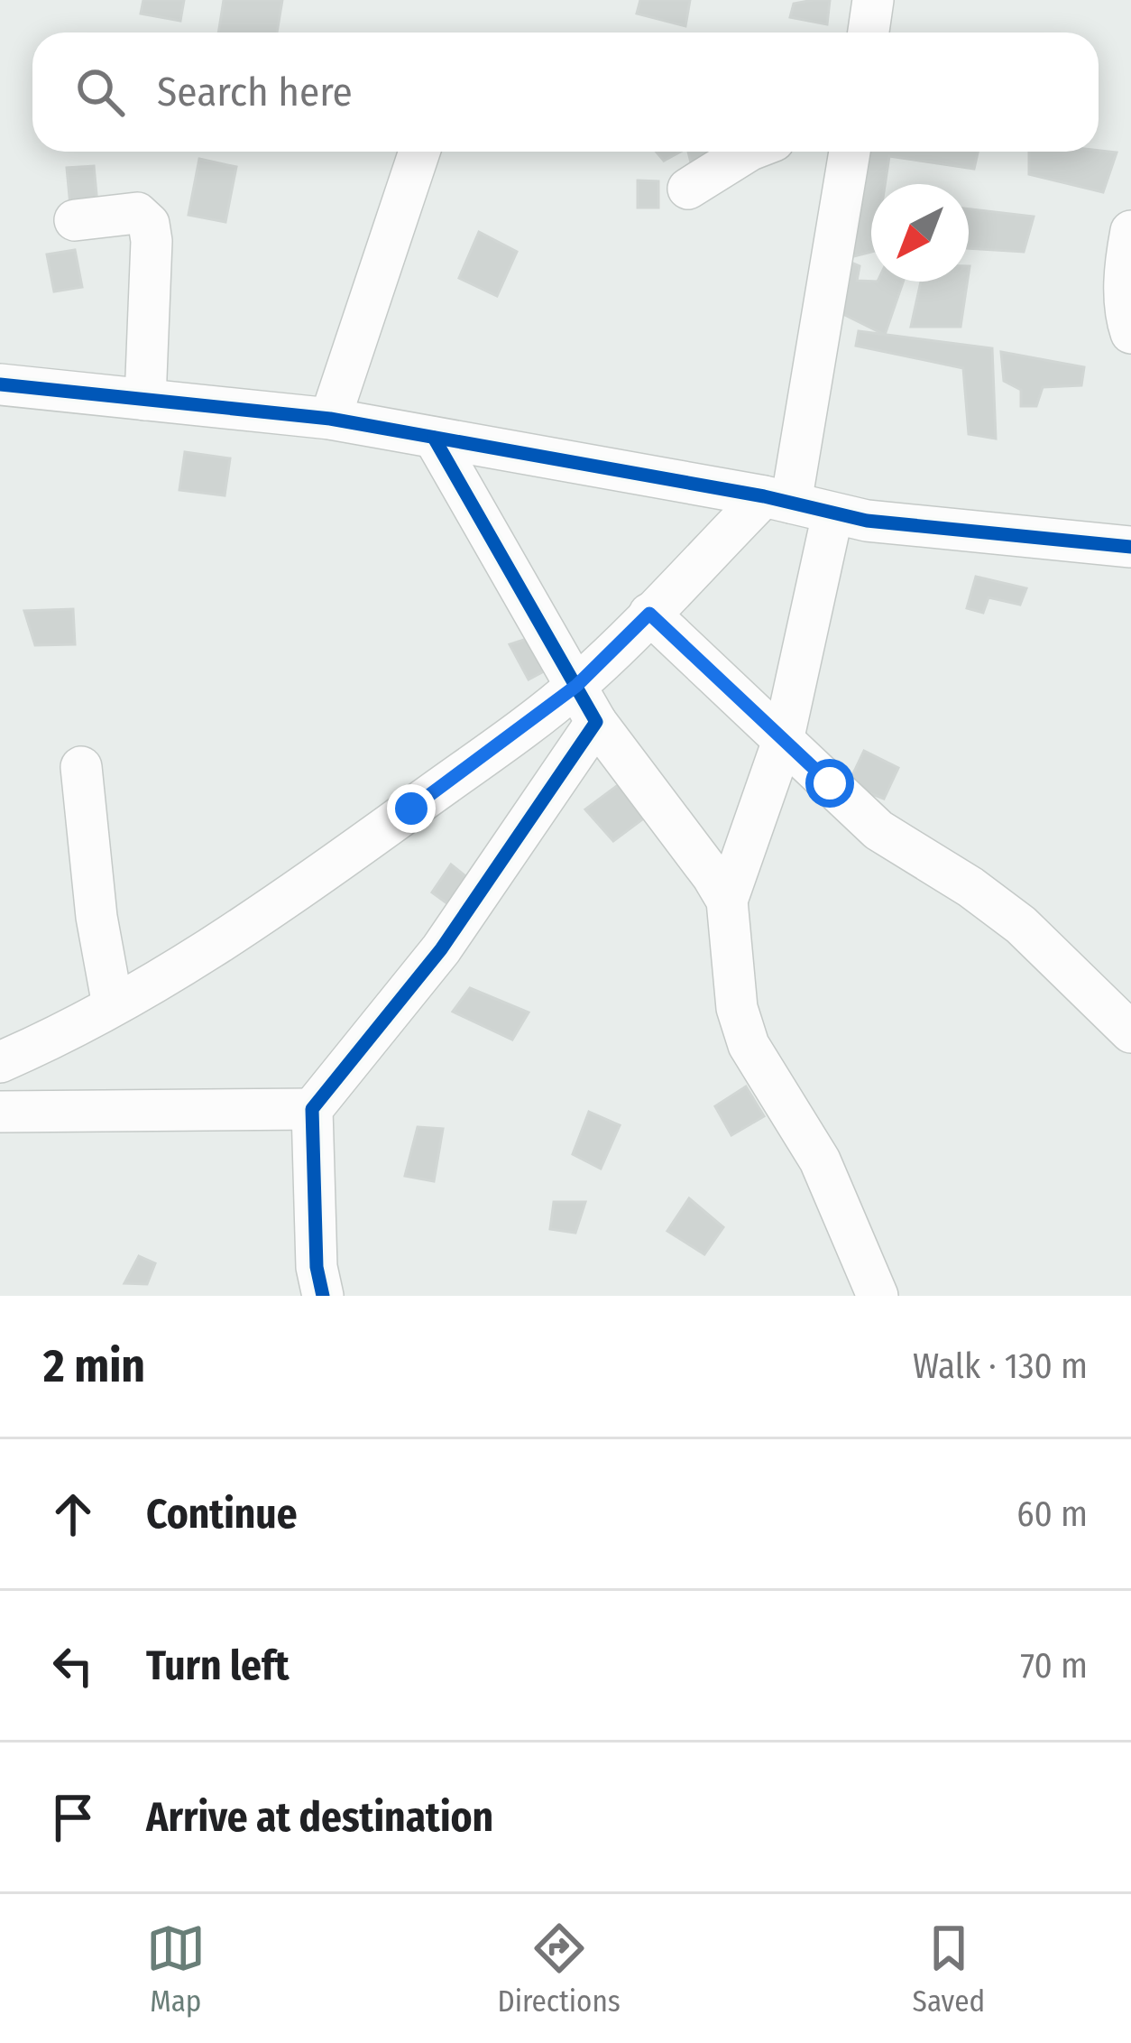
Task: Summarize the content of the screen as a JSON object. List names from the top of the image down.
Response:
{
  "north": "bottom left",
  "page": {
    "search": "Search here",
    "heading": ["2 min", "Walk · 130 m"],
    "list": [
      ["Continue", "60 m"],
      ["Turn left", "70 m"],
      "Arrive at destination"
    ],
    "nav": ["Map", "Directions", "Saved"]
  }
}
